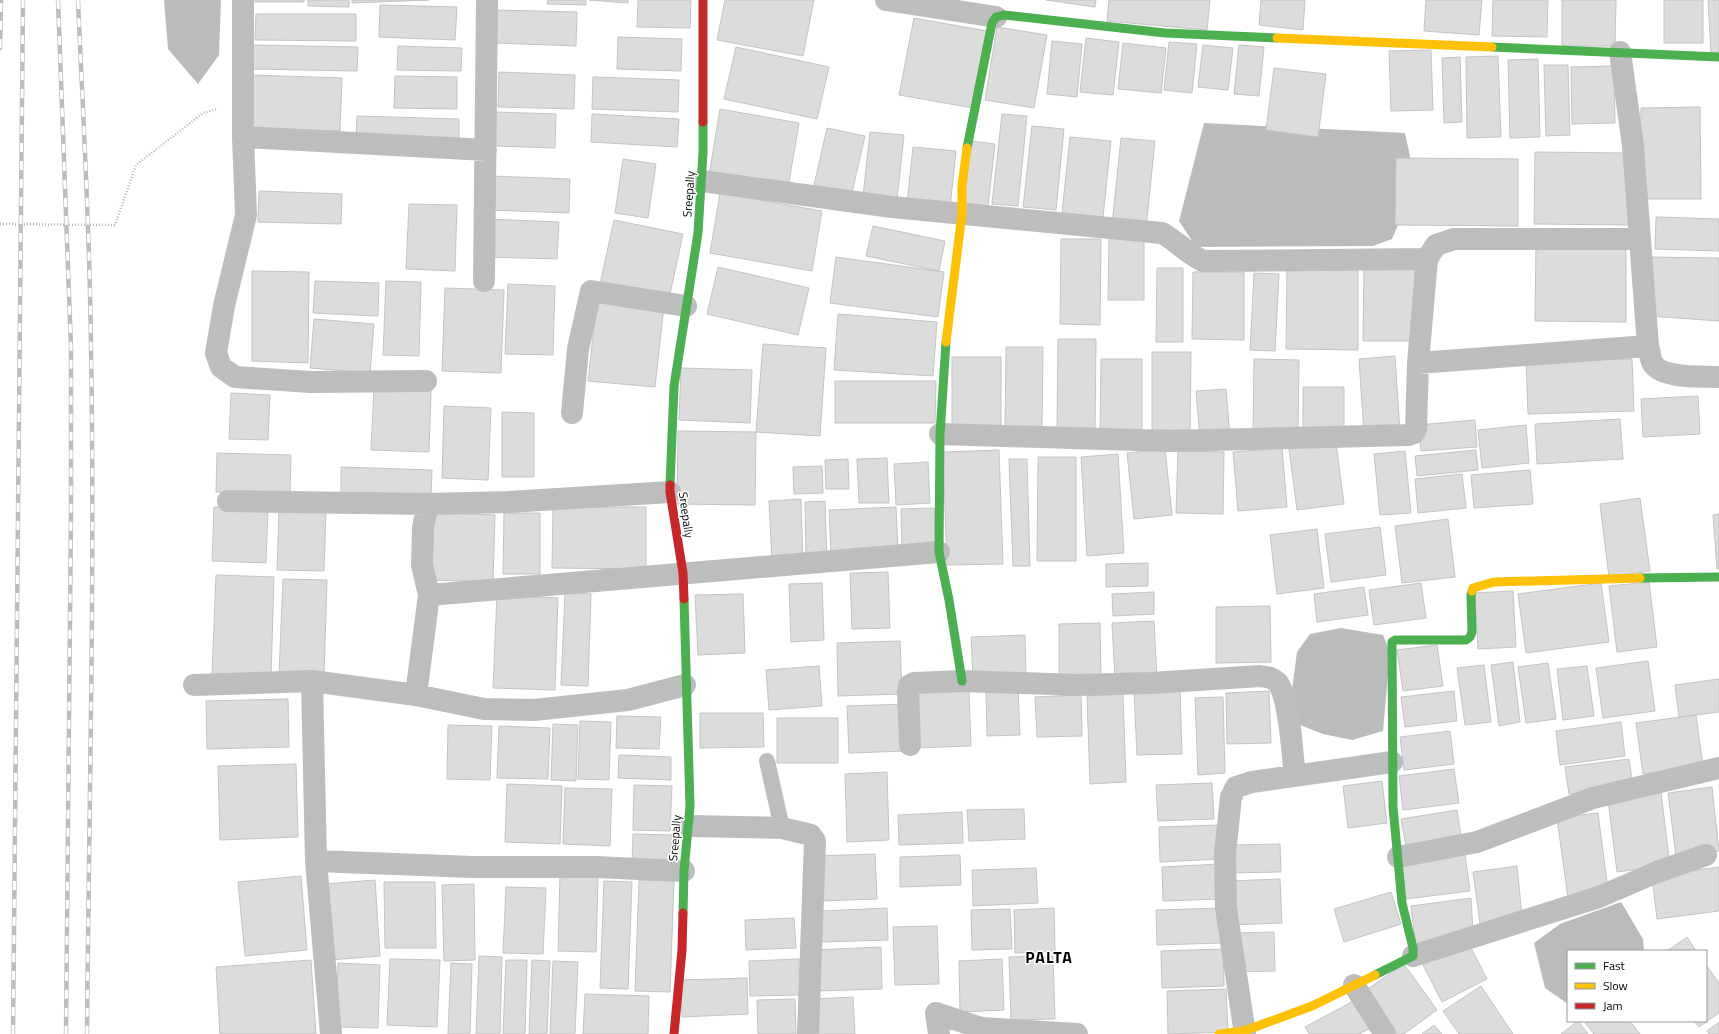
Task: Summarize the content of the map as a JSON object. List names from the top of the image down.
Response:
{
  "streets": {
    "street": ["Sreepally"]
  },
  "districts": ["PALTA"],
  "legend": ["Fast", "Slow", "Jam"]
}
